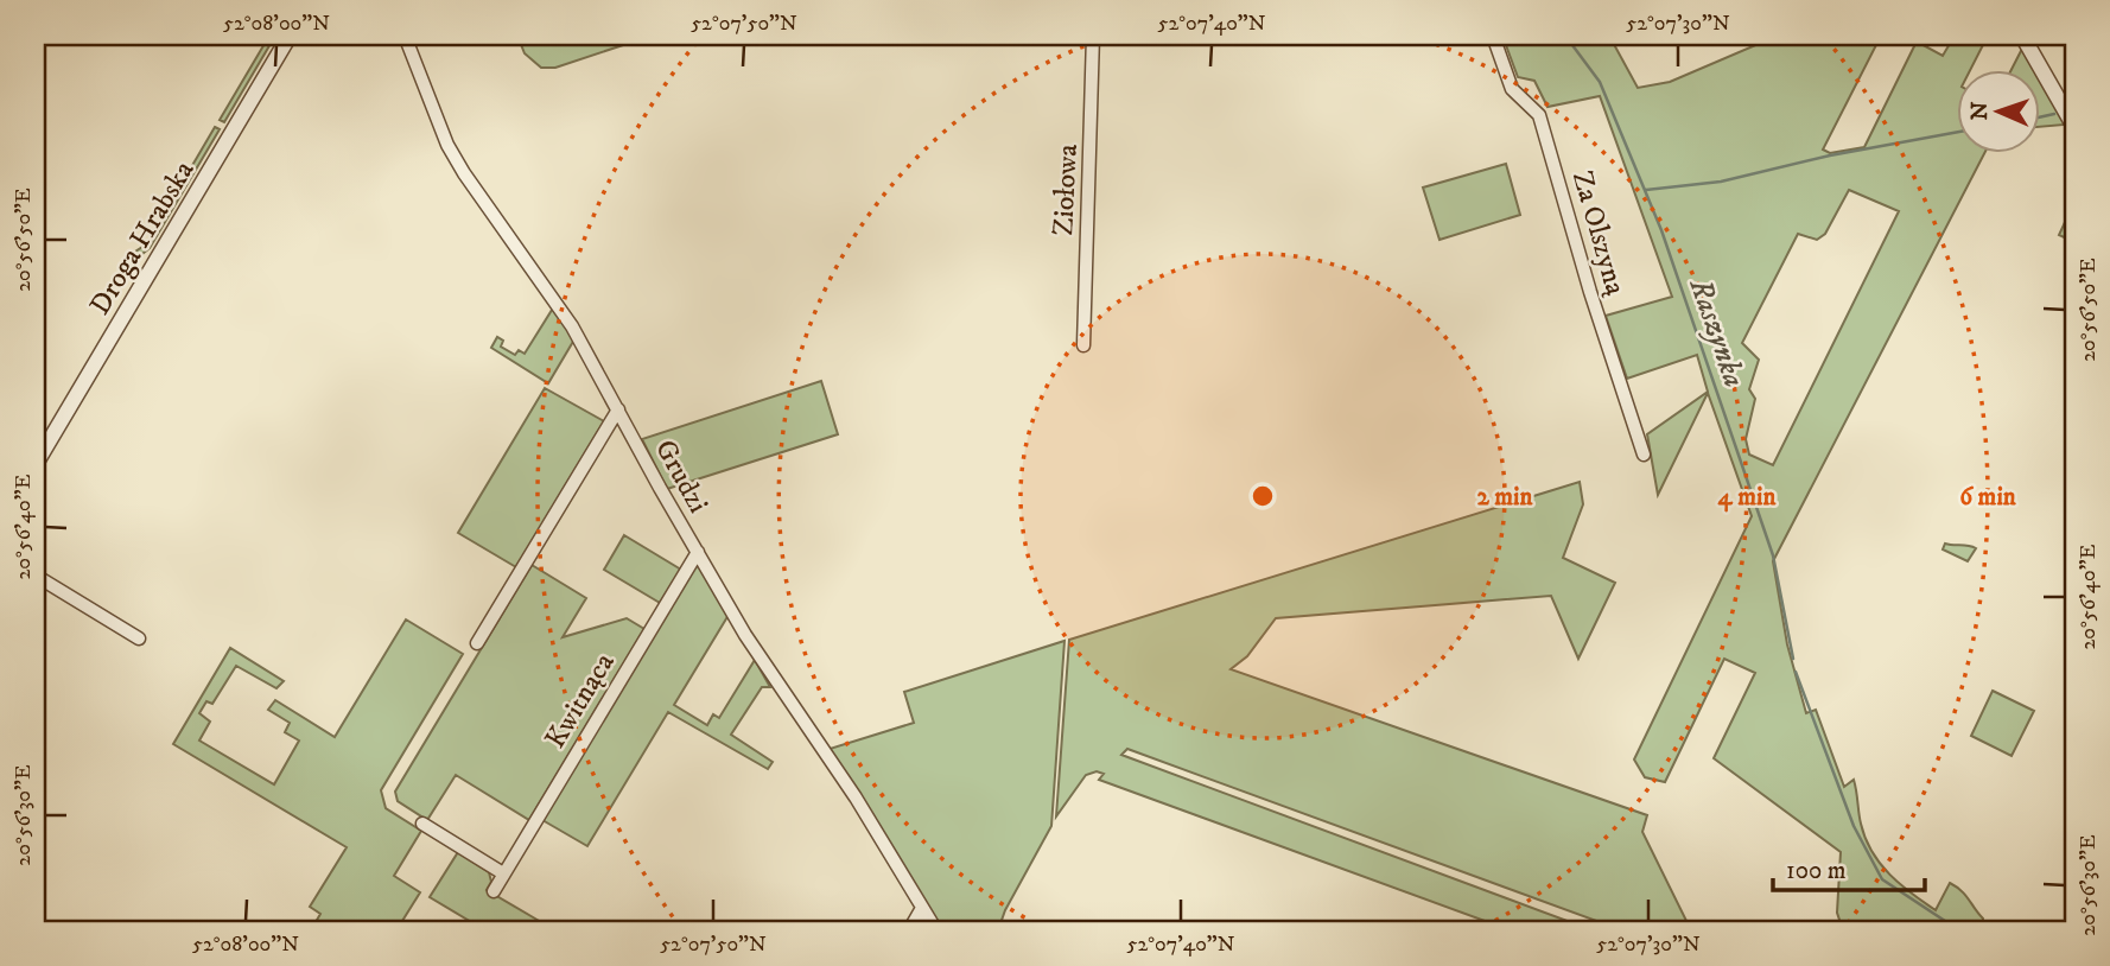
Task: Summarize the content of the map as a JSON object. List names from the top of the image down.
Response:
{
  "streets": {
    "street": [
      "Ziołowa",
      "Za Olszyną",
      "Droga Hrabska",
      "Grudzi",
      "Kwitnąca"
    ]
  },
  "crossings": [
    ["Grudzi", "Kwitnąca"]
  ],
  "water": ["Raszynka"],
  "scale_bar": "100 m",
  "north": "left",
  "coordinates": [
    "52°08'00\"N",
    "52°07'50\"N",
    "52°07'40\"N",
    "52°07'30\"N",
    "20°56'50\"E",
    "20°56'40\"E",
    "20°56'30\"E"
  ],
  "rings": ["2 min", "4 min", "6 min"]
}
